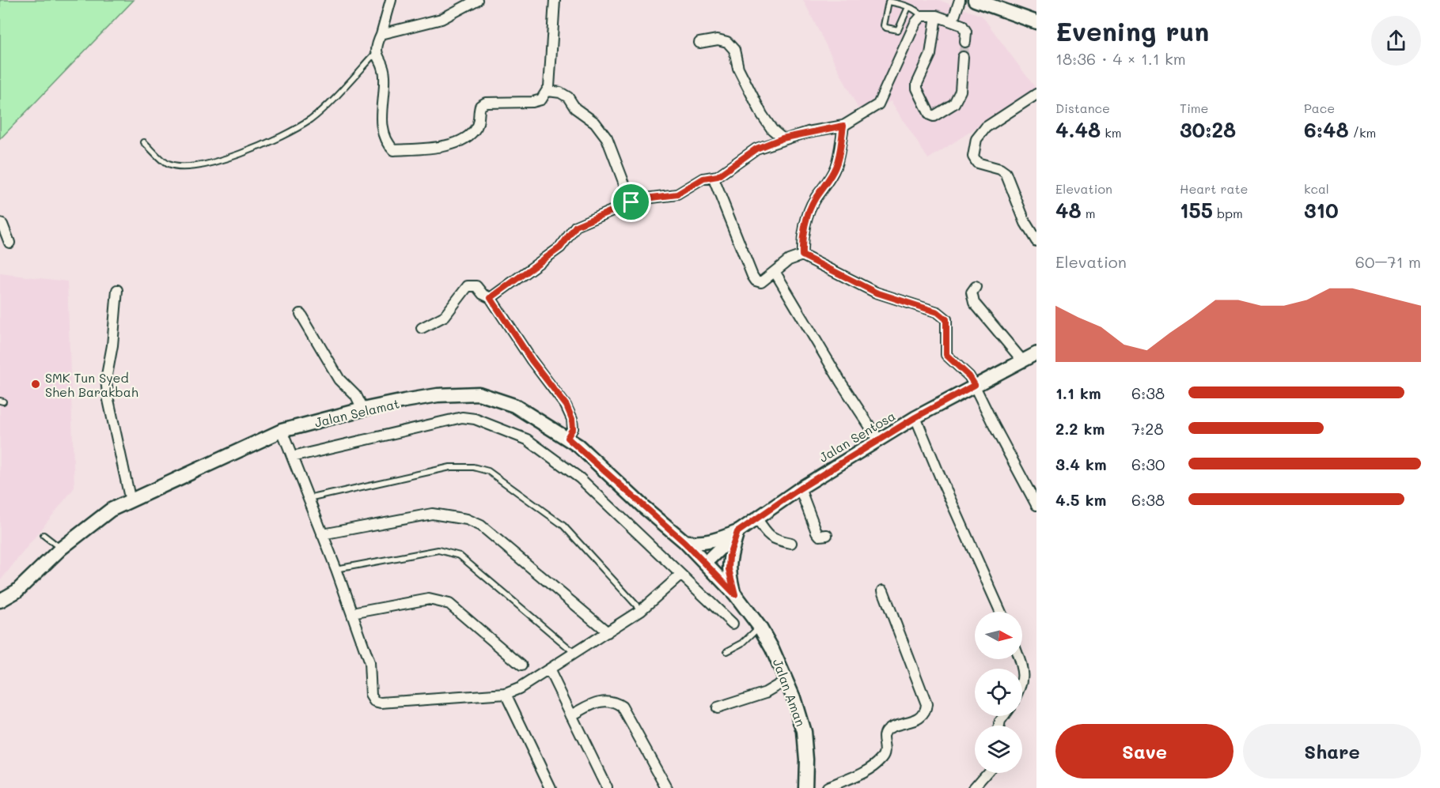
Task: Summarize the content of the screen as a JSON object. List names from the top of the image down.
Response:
{
  "streets": {
    "main road": ["Jalan Selamat", "Jalan Aman"],
    "street": ["Jalan Sentosa"]
  },
  "crossings": [
    ["Jalan Selamat", "Jalan Sentosa"],
    ["Jalan Selamat", "Jalan Aman"],
    ["Jalan Sentosa", "Jalan Aman"]
  ],
  "places": ["SMK Tun Syed Sheh Barakbah"],
  "north": "right",
  "page": {
    "heading": ["Evening run", "18:36 · 4 × 1.1 km"],
    "stats": [
      ["Distance", "4.48 km"],
      ["Time", "30:28"],
      ["Pace", "6:48 /km"],
      ["Elevation", "48 m"],
      ["Heart rate", "155 bpm"],
      ["kcal", "310"]
    ],
    "chart": ["Elevation", "60–71 m"],
    "list": [
      {
        "name": "1.1 km",
        "note": "6:38"
      },
      {
        "name": "2.2 km",
        "note": "7:28"
      },
      {
        "name": "3.4 km",
        "note": "6:30"
      },
      {
        "name": "4.5 km",
        "note": "6:38"
      }
    ],
    "buttons": ["Save", "Share"]
  }
}
